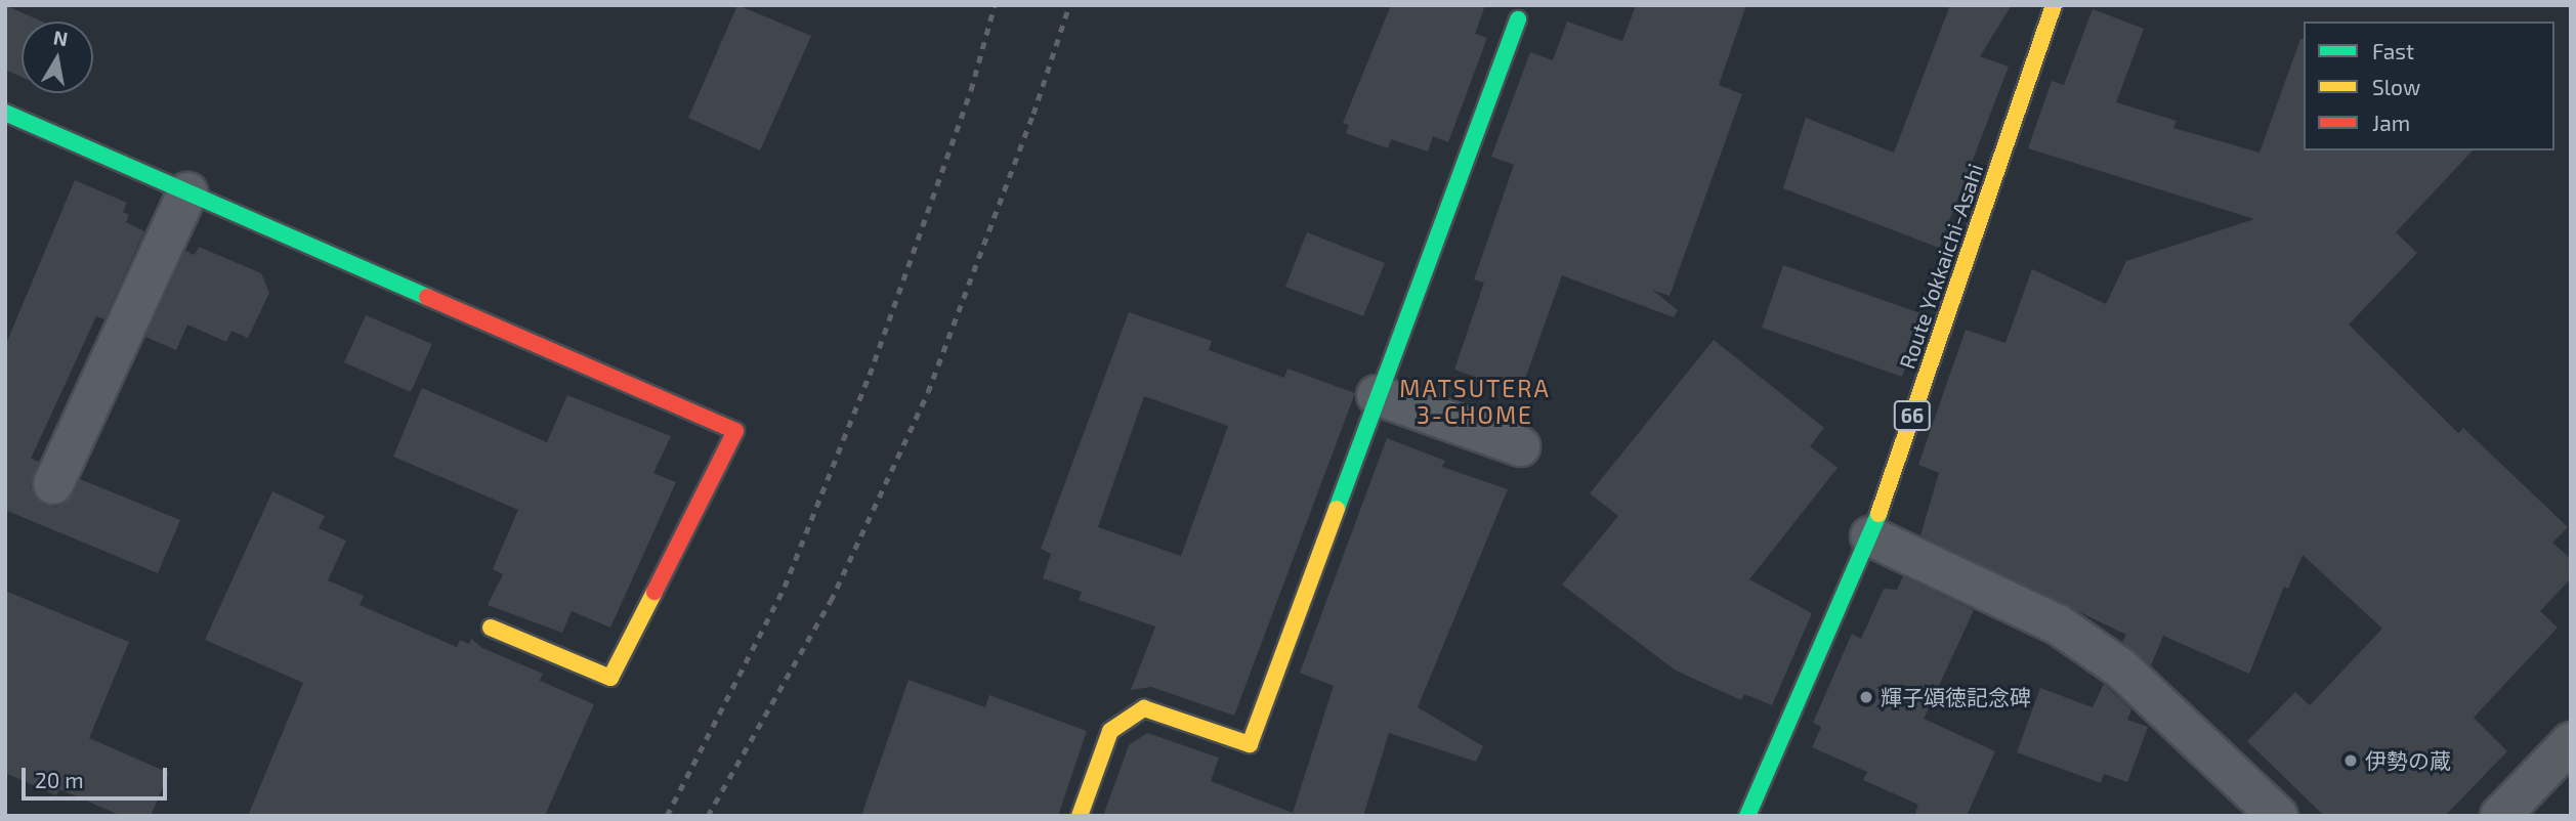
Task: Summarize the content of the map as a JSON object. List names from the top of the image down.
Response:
{
  "streets": {
    "street": ["Route Yokkaichi-Asahi", "66"]
  },
  "districts": ["MATSUTERA 3-CHOME"],
  "places": ["輝子頌徳記念碑", "伊勢の蔵"],
  "legend": ["Fast", "Slow", "Jam"],
  "scale_bar": "20 m",
  "north": "top"
}
